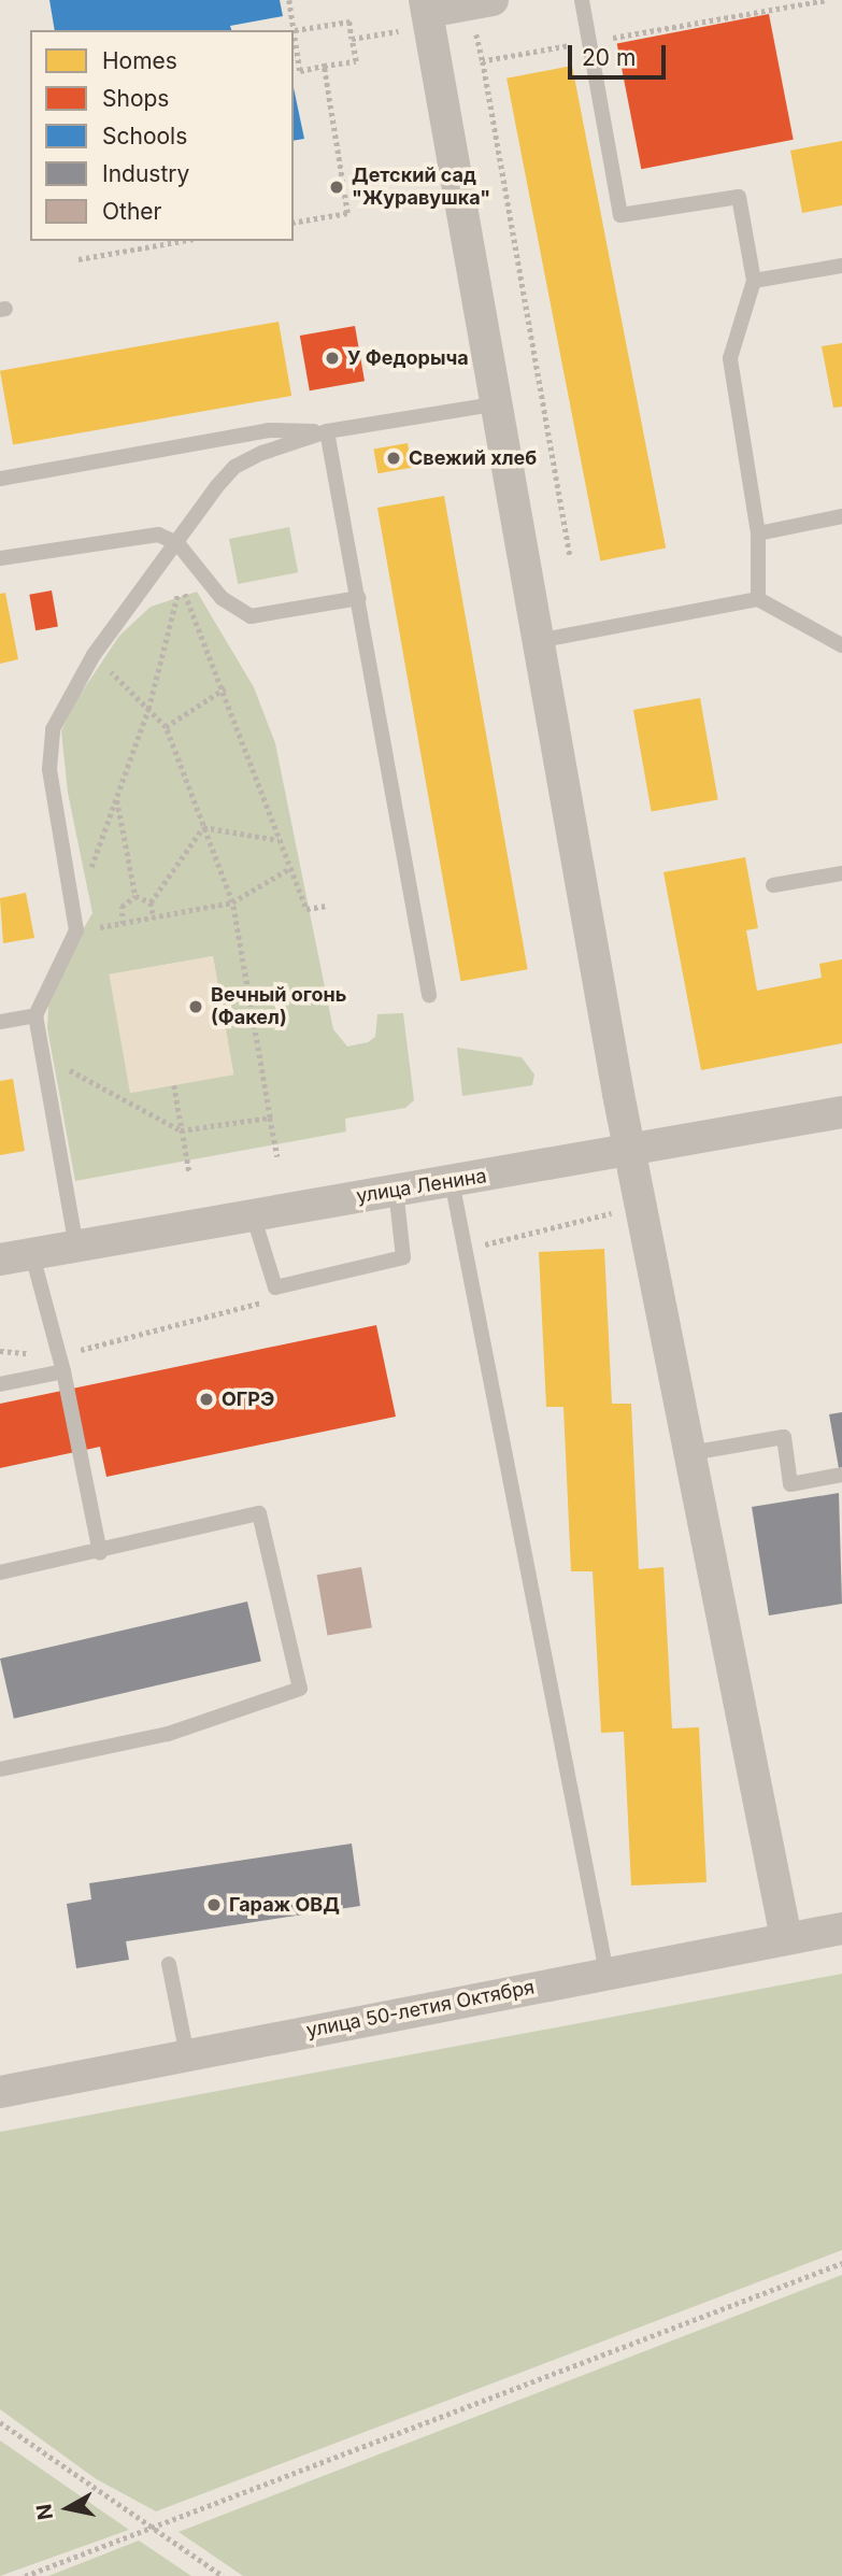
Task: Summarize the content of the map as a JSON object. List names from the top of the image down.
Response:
{
  "streets": {
    "street": ["улица Ленина", "улица 50-летия Октября"]
  },
  "places": [
    "Детский сад \"Журавушка\"",
    "У Федорыча",
    "Свежий хлеб",
    "Вечный огонь (Факел)",
    "ОГРЭ",
    "Гараж ОВД"
  ],
  "legend": [
    "Homes",
    "Shops",
    "Schools",
    "Industry",
    "Other"
  ],
  "scale_bar": "20 m",
  "north": "left"
}
